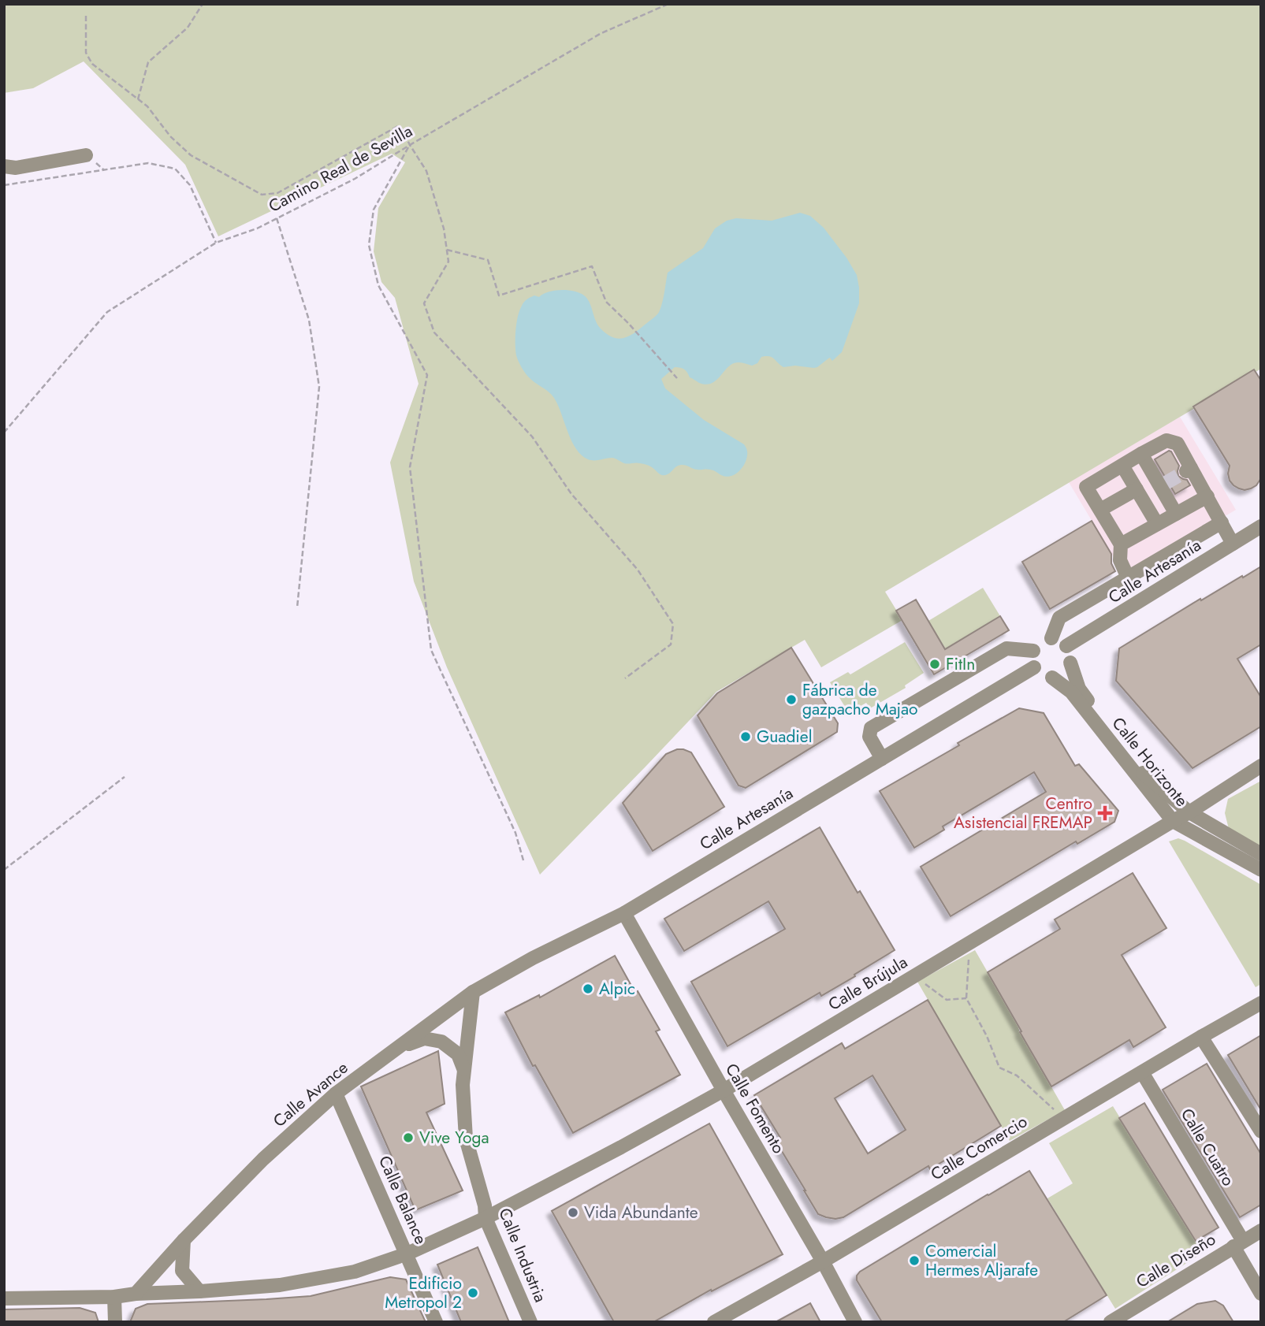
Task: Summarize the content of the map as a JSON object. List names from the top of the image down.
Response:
{
  "streets": {
    "street": [
      "Calle Artesanía",
      "Calle Horizonte",
      "Calle Brújula",
      "Calle Avance",
      "Calle Fomento",
      "Calle Cuatro",
      "Calle Comercio",
      "Calle Balance",
      "Calle Industria",
      "Calle Diseño"
    ],
    "path": ["Camino Real de Sevilla"]
  },
  "crossings": [
    ["Calle Artesanía", "Calle Horizonte"],
    ["Calle Artesanía", "Calle Avance"],
    ["Calle Artesanía", "Calle Fomento"],
    ["Calle Artesanía", "Calle Industria"],
    ["Calle Horizonte", "Calle Brújula"],
    ["Calle Brújula", "Calle Fomento"],
    ["Calle Brújula", "Calle Industria"],
    ["Calle Avance", "Calle Balance"],
    ["Calle Avance", "Calle Industria"],
    ["Calle Fomento", "Calle Comercio"],
    ["Calle Cuatro", "Calle Comercio"],
    ["Calle Cuatro", "Calle Diseño"]
  ],
  "places": {
    "other": [
      "FitIn",
      "Fábrica de gazpacho Majao",
      "Guadiel",
      "Alpic",
      "Vive Yoga",
      "Vida Abundante",
      "Comercial Hermes Aljarafe",
      "Edificio Metropol 2"
    ],
    "health": ["Centro Asistencial FREMAP"]
  }
}
